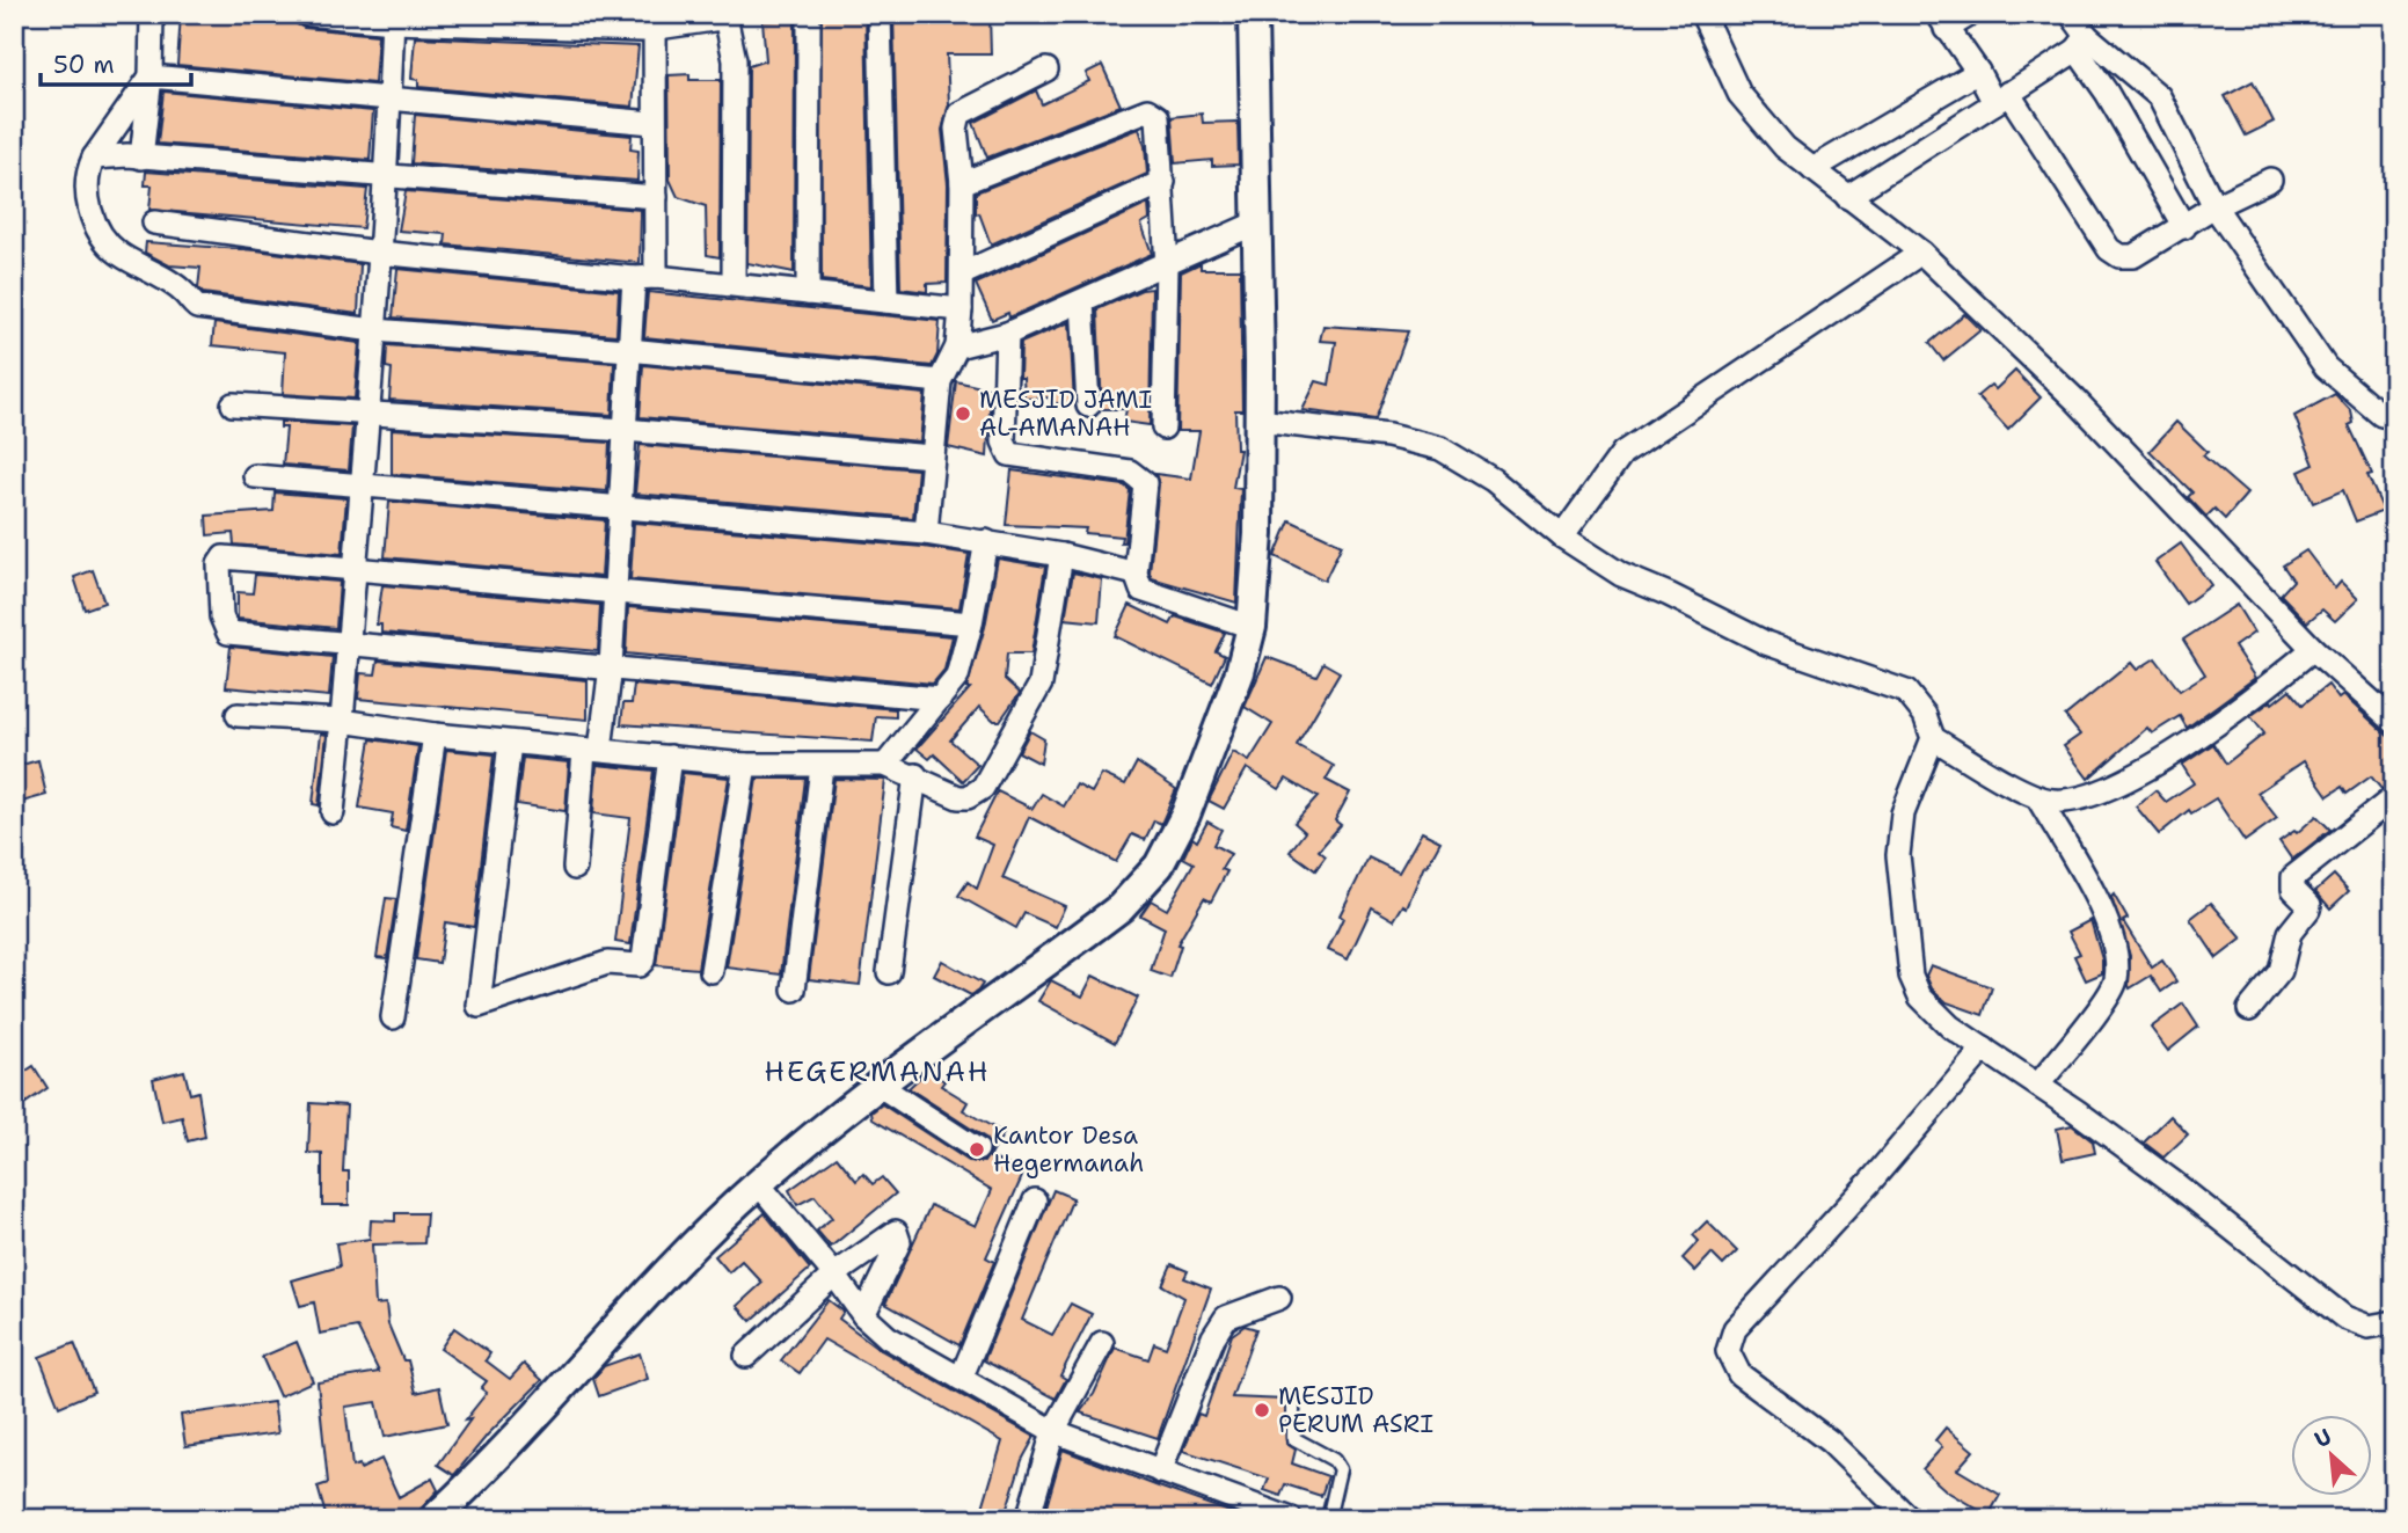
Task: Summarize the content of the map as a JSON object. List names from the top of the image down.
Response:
{
  "districts": ["HEGERMANAH"],
  "places": ["MESJID JAMI AL-AMANAH", "Kantor Desa Hegermanah", "MESJID PERUM ASRI"],
  "scale_bar": "50 m",
  "north": "top left"
}
